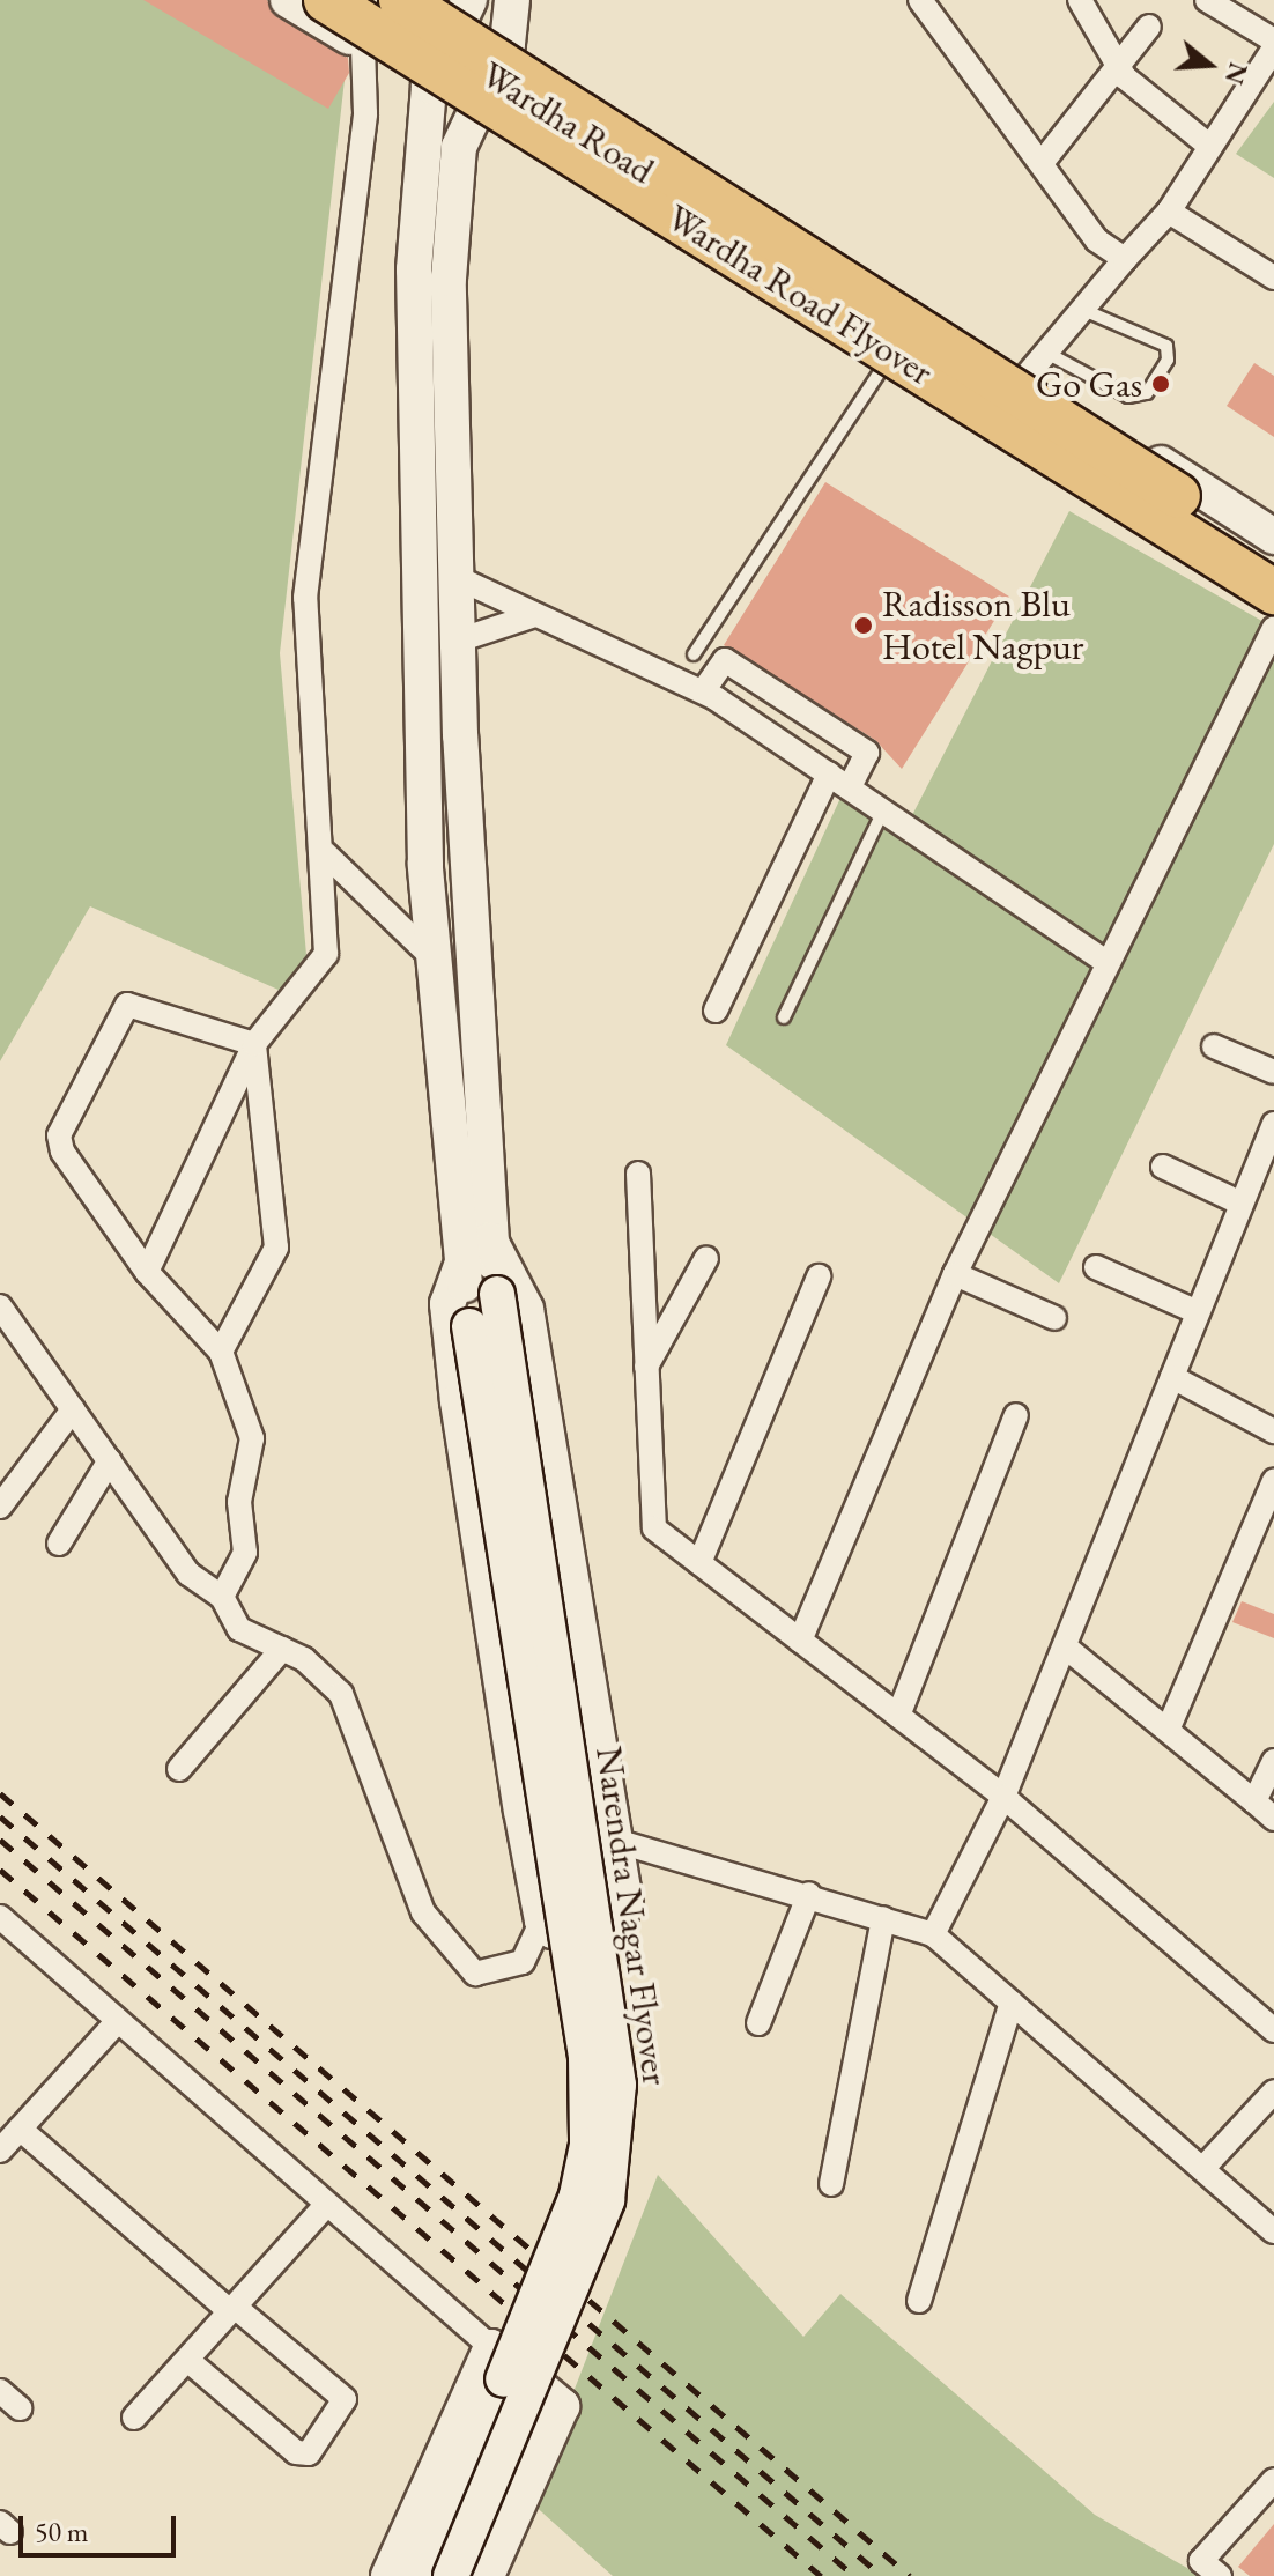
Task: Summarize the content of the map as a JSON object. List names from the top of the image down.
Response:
{
  "streets": {
    "highway": ["Wardha Road Flyover"],
    "main road": ["Wardha Road", "Narendra Nagar Flyover"]
  },
  "crossings": [
    ["Wardha Road", "Narendra Nagar Flyover"]
  ],
  "places": ["Go Gas", "Radisson Blu Hotel Nagpur"],
  "scale_bar": "50 m",
  "north": "right"
}
